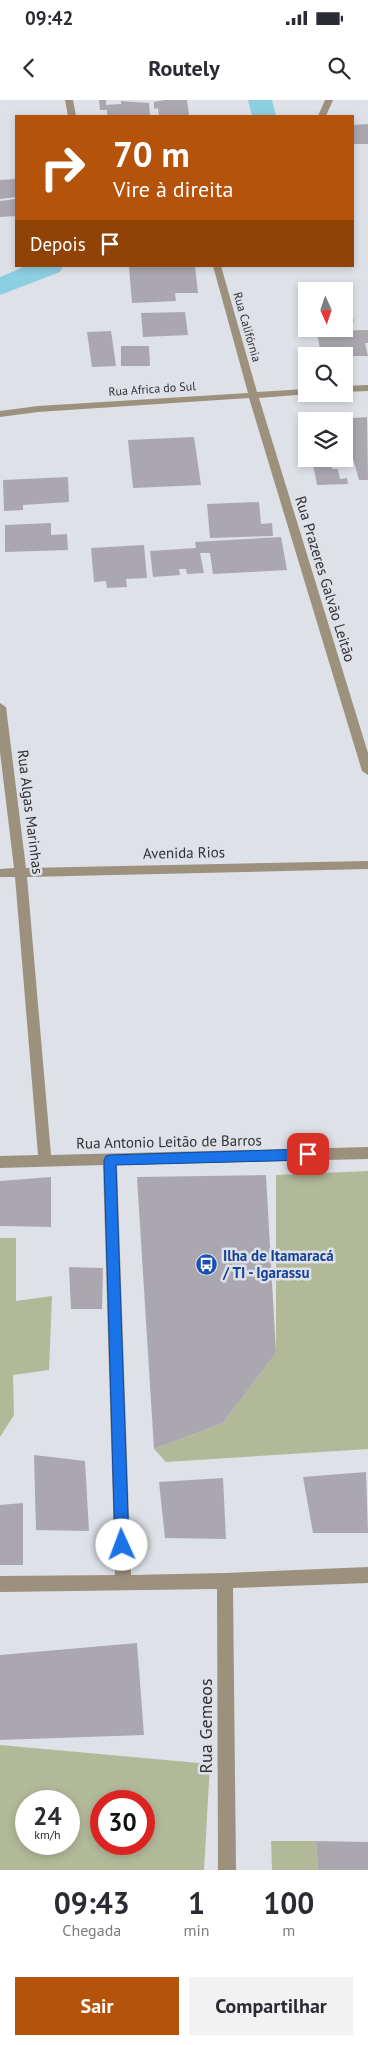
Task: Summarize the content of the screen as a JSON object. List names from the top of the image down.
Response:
{
  "streets": {
    "street": [
      "Rua Califórnia",
      "Rua Africa do Sul",
      "Rua Prazeres Galvão Leitão",
      "Rua Algas Marinhas",
      "Avenida Rios",
      "Rua Antonio Leitão de Barros",
      "Rua Gemeos"
    ]
  },
  "crossings": [
    ["Rua Califórnia", "Rua Africa do Sul"],
    ["Rua Califórnia", "Rua Prazeres Galvão Leitão"],
    ["Rua Africa do Sul", "Rua Prazeres Galvão Leitão"],
    ["Rua Algas Marinhas", "Avenida Rios"],
    ["Rua Algas Marinhas", "Rua Antonio Leitão de Barros"]
  ],
  "places": {
    "bus stop": ["Ilha de Itamaracá / TI - Igarassu"]
  },
  "north": "bottom",
  "page": {
    "status": "09:42",
    "header": "Routely",
    "turn": ["70 m", "Vire à direita"],
    "then": "Depois",
    "speed": "24 km/h",
    "limit": "30",
    "eta": [
      "09:43",
      "Chegada",
      "1",
      "min",
      "100",
      "m"
    ],
    "buttons": ["Sair", "Compartilhar"]
  }
}
